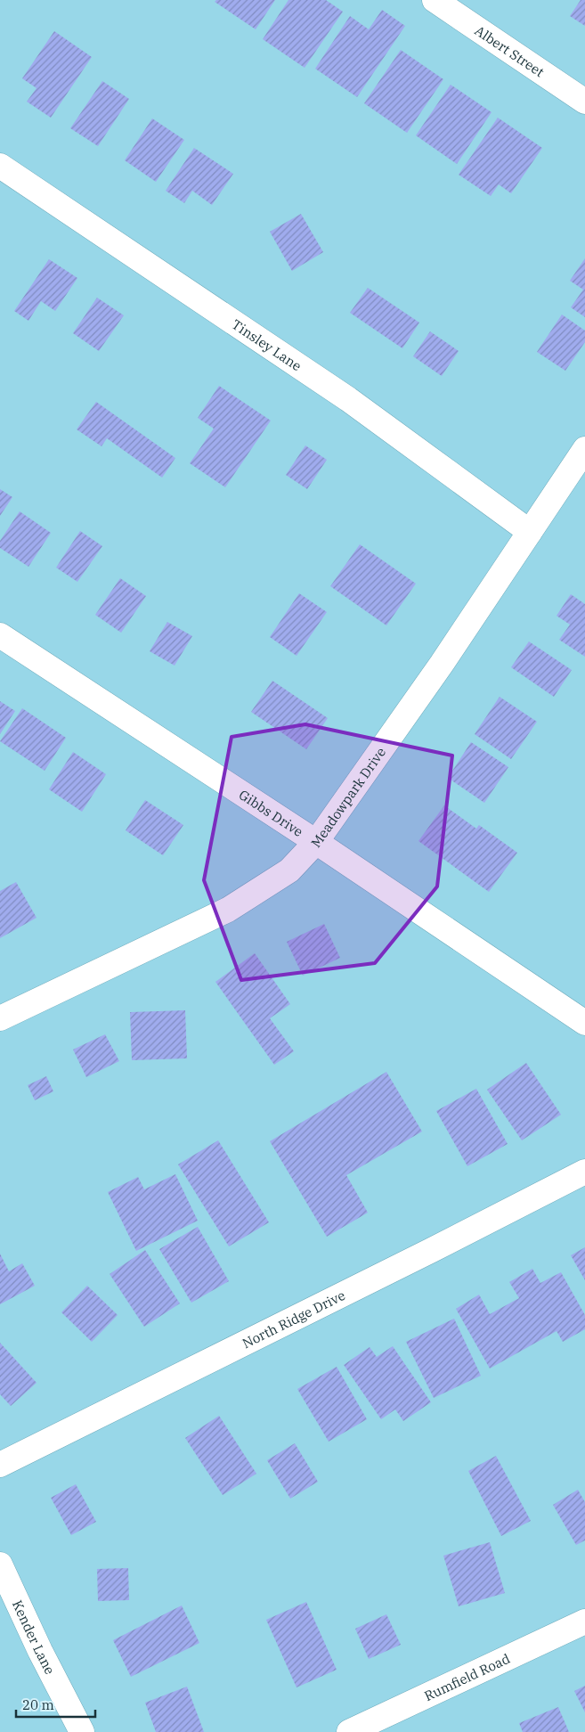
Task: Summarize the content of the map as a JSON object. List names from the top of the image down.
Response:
{
  "streets": {
    "street": [
      "Albert Street",
      "Tinsley Lane",
      "Meadowpark Drive",
      "Gibbs Drive",
      "North Ridge Drive",
      "Kender Lane",
      "Rumfield Road"
    ]
  },
  "crossings": [
    ["Tinsley Lane", "Meadowpark Drive"],
    ["Meadowpark Drive", "Gibbs Drive"]
  ],
  "scale_bar": "20 m"
}
